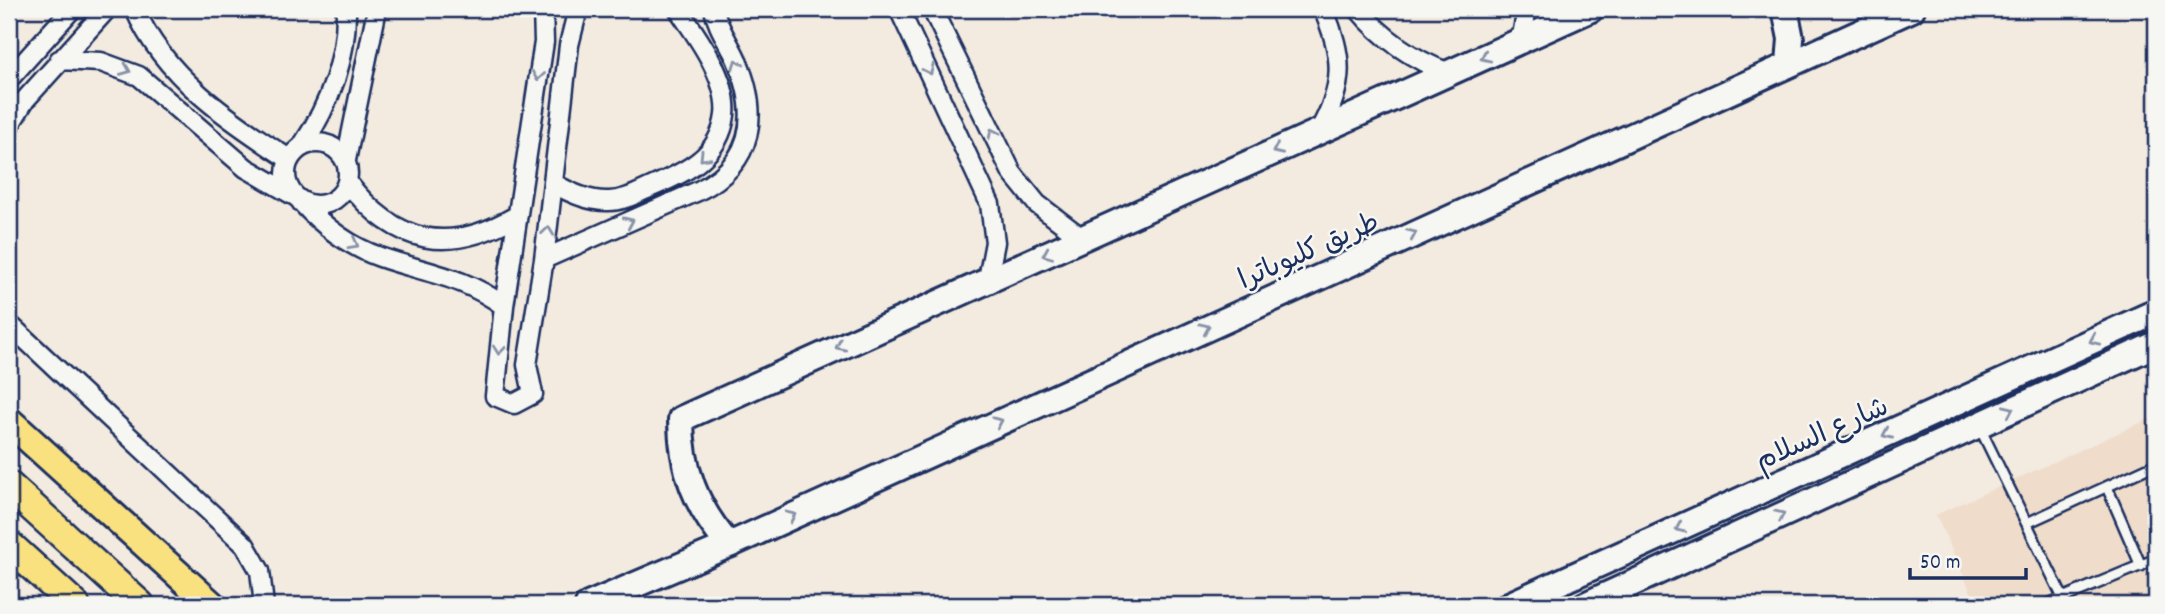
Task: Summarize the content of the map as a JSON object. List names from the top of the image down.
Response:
{
  "streets": {
    "main road": ["طريق كليوباترا", "شارع السلام"]
  },
  "scale_bar": "50 m"
}
